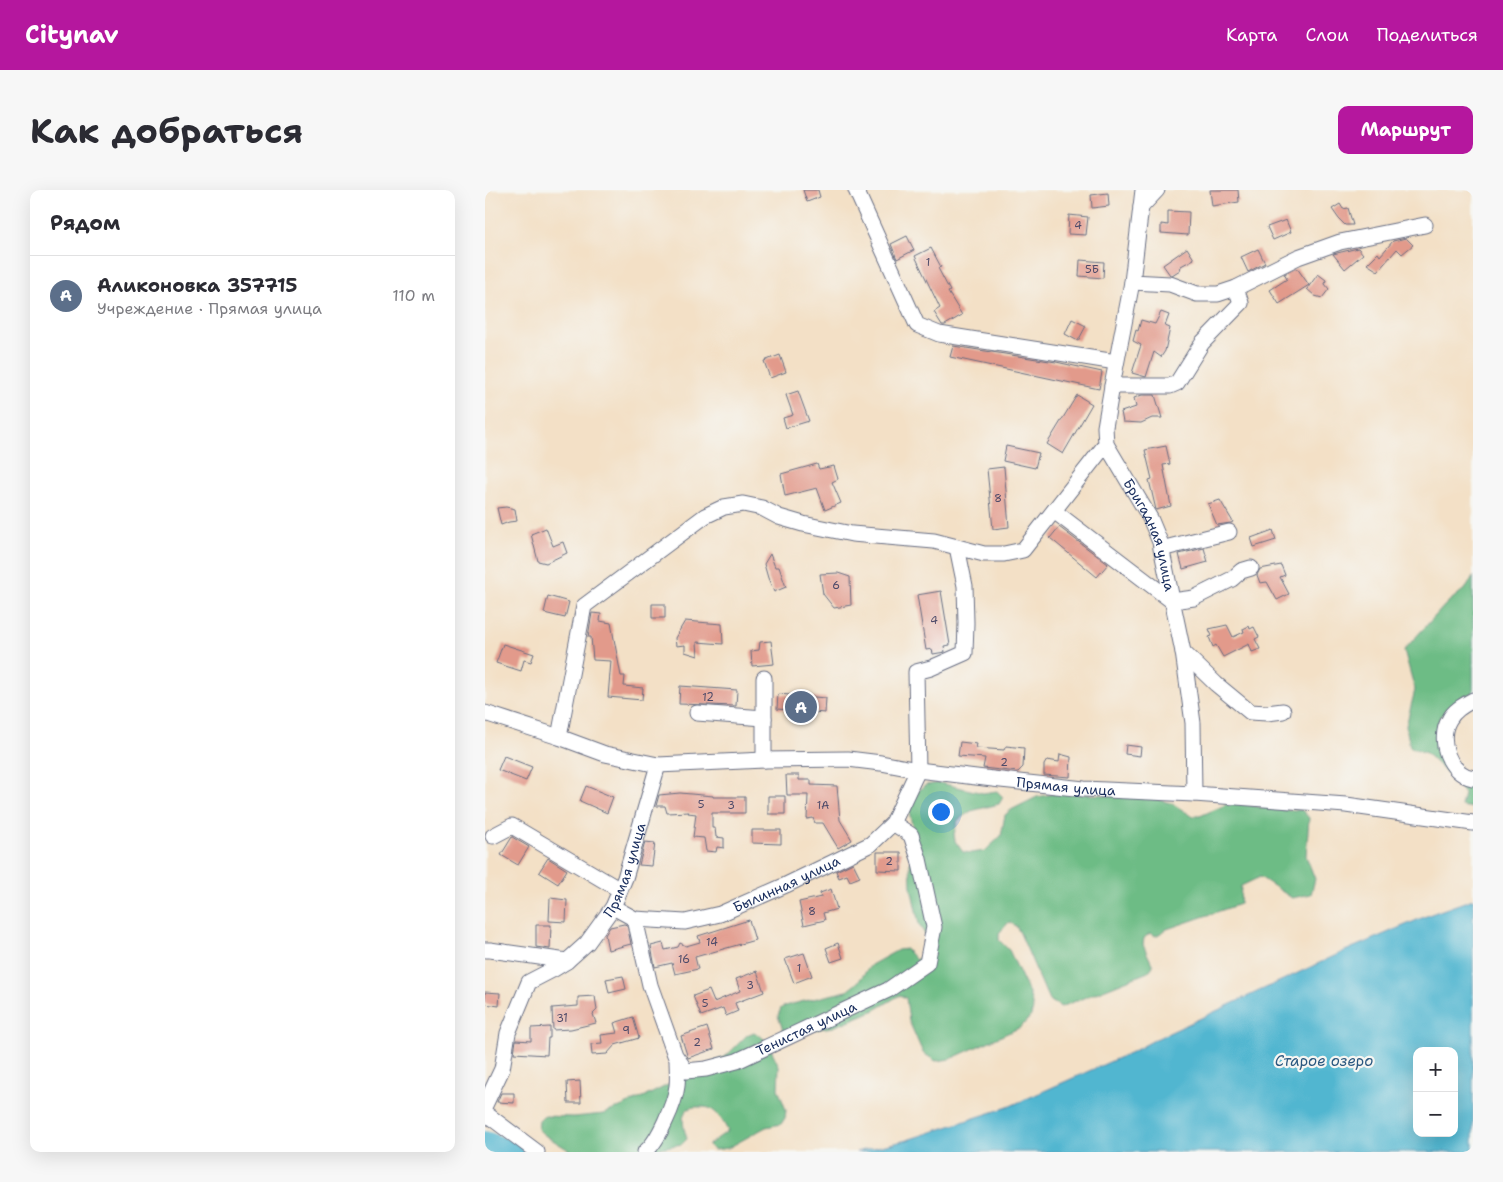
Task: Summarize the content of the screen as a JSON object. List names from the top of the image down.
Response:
{
  "streets": {
    "street": [
      "Бригадная улица",
      "Прямая улица",
      "Былинная улица",
      "Тенистая улица"
    ]
  },
  "crossings": [
    ["Бригадная улица", "Прямая улица"],
    ["Прямая улица", "Былинная улица"],
    ["Былинная улица", "Тенистая улица"]
  ],
  "water": ["Старое озеро"],
  "house_numbers": [
    "4",
    "1",
    "5Б",
    "8",
    "6",
    "4",
    "12",
    "2",
    "5",
    "3",
    "1А",
    "2",
    "8",
    "14",
    "16",
    "1",
    "3",
    "5",
    "31",
    "9",
    "2"
  ],
  "page": {
    "header": "Citynav",
    "nav": ["Карта", "Слои", "Поделиться"],
    "buttons": "Маршрут",
    "title": "Как добраться",
    "heading": "Рядом",
    "list": [
      {
        "mark": "A",
        "name": "Аликоновка 357715",
        "note": "Учреждение · Прямая улица",
        "value": "110 m"
      }
    ],
    "pins": "A",
    "map_buttons": ["+", "−"]
  }
}
